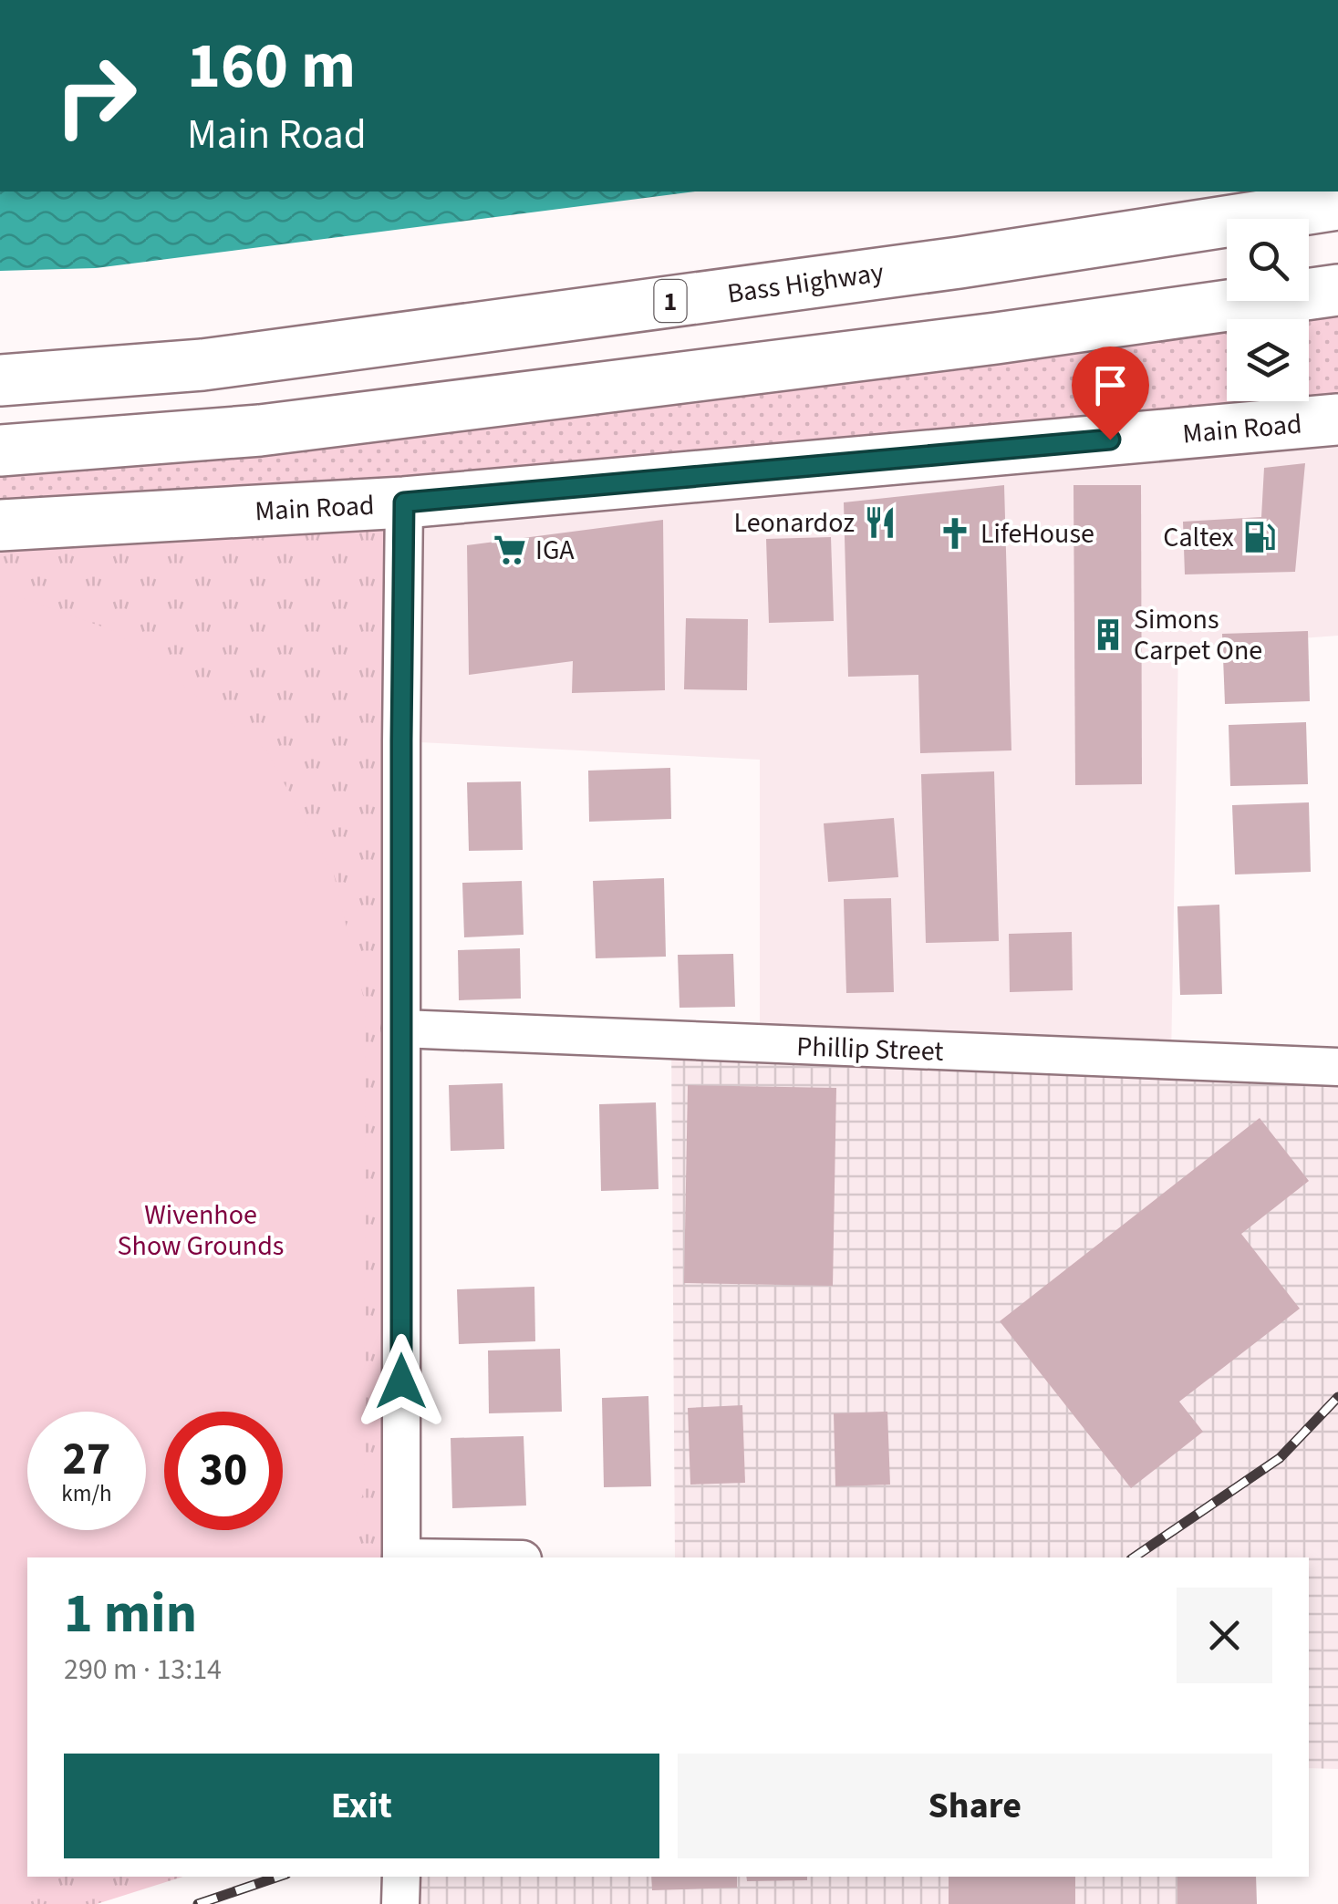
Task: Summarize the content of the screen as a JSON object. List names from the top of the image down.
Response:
{
  "streets": {
    "main road": ["Bass Highway", "1", "Main Road"],
    "street": ["Phillip Street"]
  },
  "parks": ["Wivenhoe Show Grounds"],
  "places": {
    "restaurant": ["Leonardoz"],
    "church": ["LifeHouse"],
    "fuel station": ["Caltex"],
    "supermarket": ["IGA"],
    "building": ["Simons Carpet One"]
  },
  "page": {
    "turn": ["160 m", "Main Road"],
    "speed": "27 km/h",
    "limit": "30",
    "heading": ["1 min", "290 m · 13:14"],
    "buttons": ["Exit", "Share"]
  }
}
